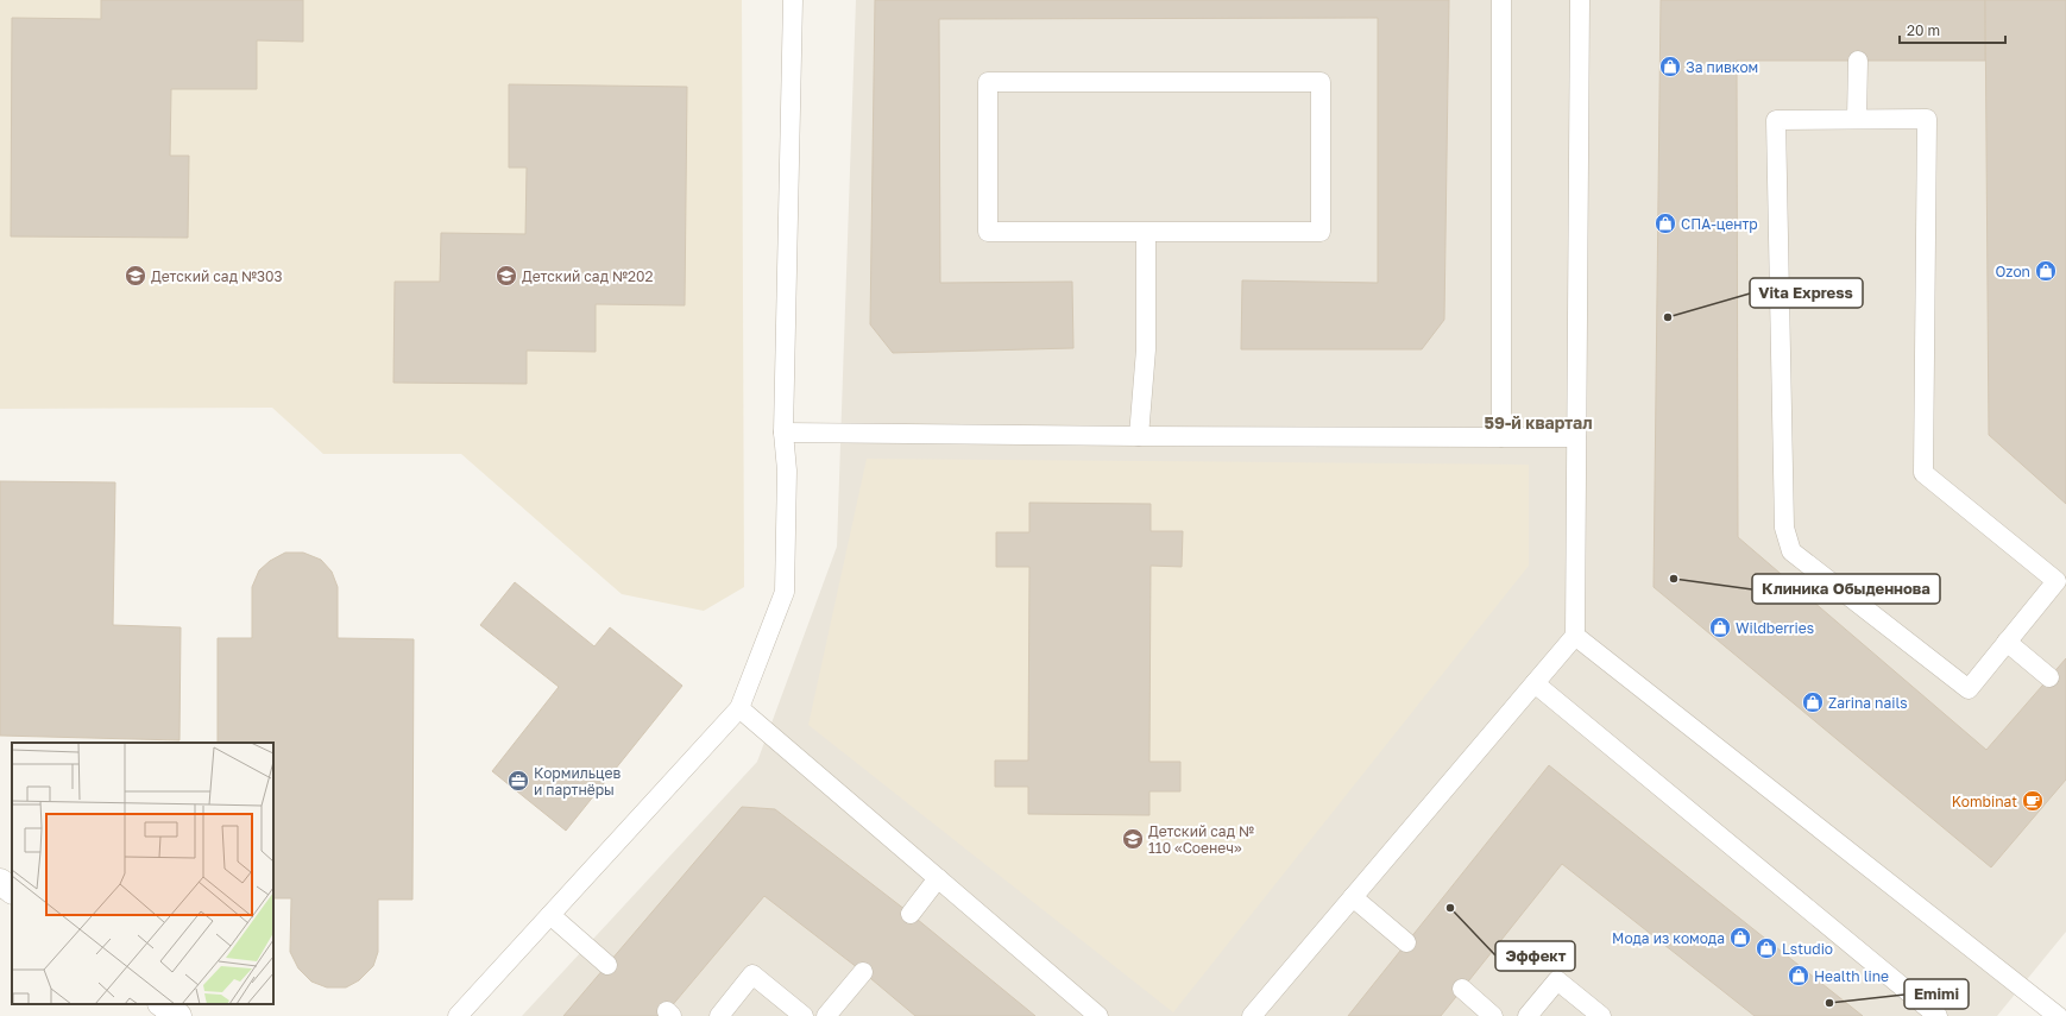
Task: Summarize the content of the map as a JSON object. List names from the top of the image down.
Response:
{
  "districts": ["59-й квартал"],
  "places": {
    "shop": [
      "За пивком",
      "СПА-центр",
      "Ozon",
      "Wildberries",
      "Zarina nails",
      "Мода из комода",
      "Lstudio",
      "Health line"
    ],
    "school or university": ["Детский сад №303", "Детский сад №202", "Детский сад № 110 «Соенеч»"],
    "other": [
      "Vita Express",
      "Клиника Обыденнова",
      "Эффект",
      "Emimi"
    ],
    "office": ["Кормильцев и партнёры"],
    "cafe": ["Kombinat"]
  },
  "scale_bar": "20 m"
}
